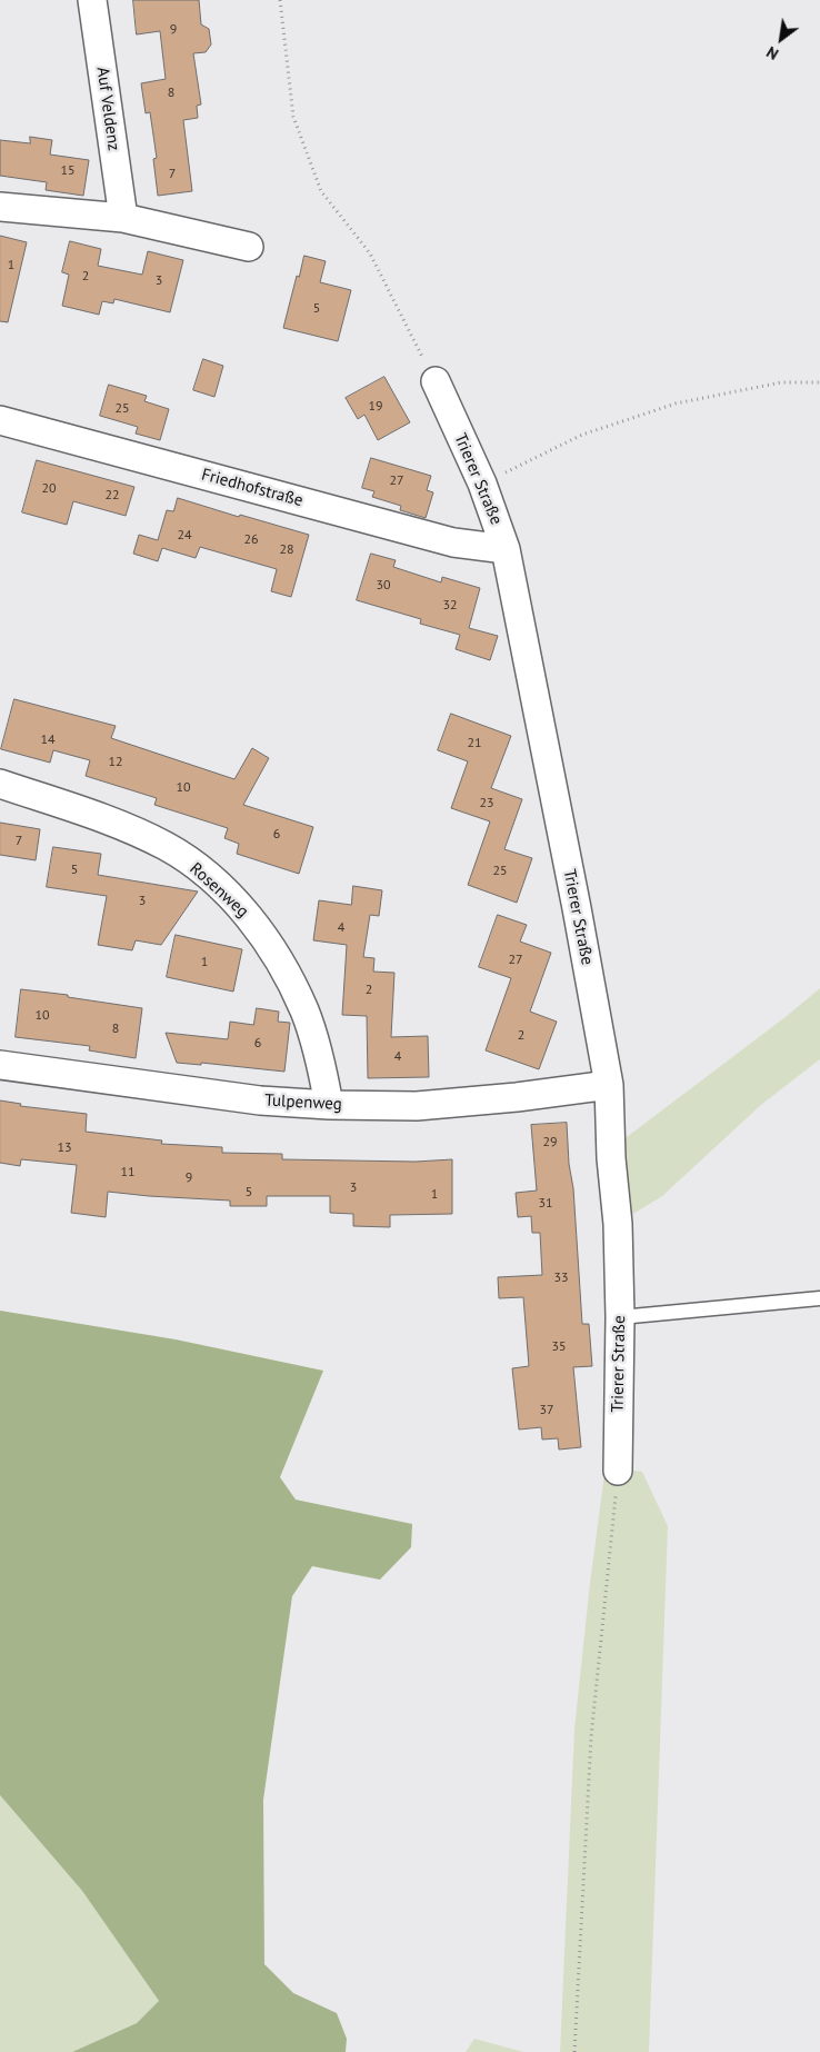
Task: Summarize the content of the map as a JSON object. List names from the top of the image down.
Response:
{
  "streets": {
    "street": [
      "Auf Veldenz",
      "Trierer Straße",
      "Friedhofstraße",
      "Rosenweg",
      "Tulpenweg"
    ]
  },
  "crossings": [
    ["Trierer Straße", "Friedhofstraße"],
    ["Trierer Straße", "Tulpenweg"],
    ["Rosenweg", "Tulpenweg"]
  ],
  "house_numbers": [
    "9",
    "8",
    "15",
    "7",
    "1",
    "2",
    "3",
    "5",
    "19",
    "25",
    "27",
    "20",
    "22",
    "24",
    "26",
    "28",
    "30",
    "32",
    "14",
    "21",
    "12",
    "10",
    "23",
    "6",
    "7",
    "5",
    "25",
    "3",
    "4",
    "27",
    "1",
    "2",
    "10",
    "8",
    "2",
    "6",
    "4",
    "29",
    "13",
    "11",
    "9",
    "3",
    "5",
    "1",
    "31",
    "33",
    "35",
    "37"
  ],
  "north": "bottom left"
}
